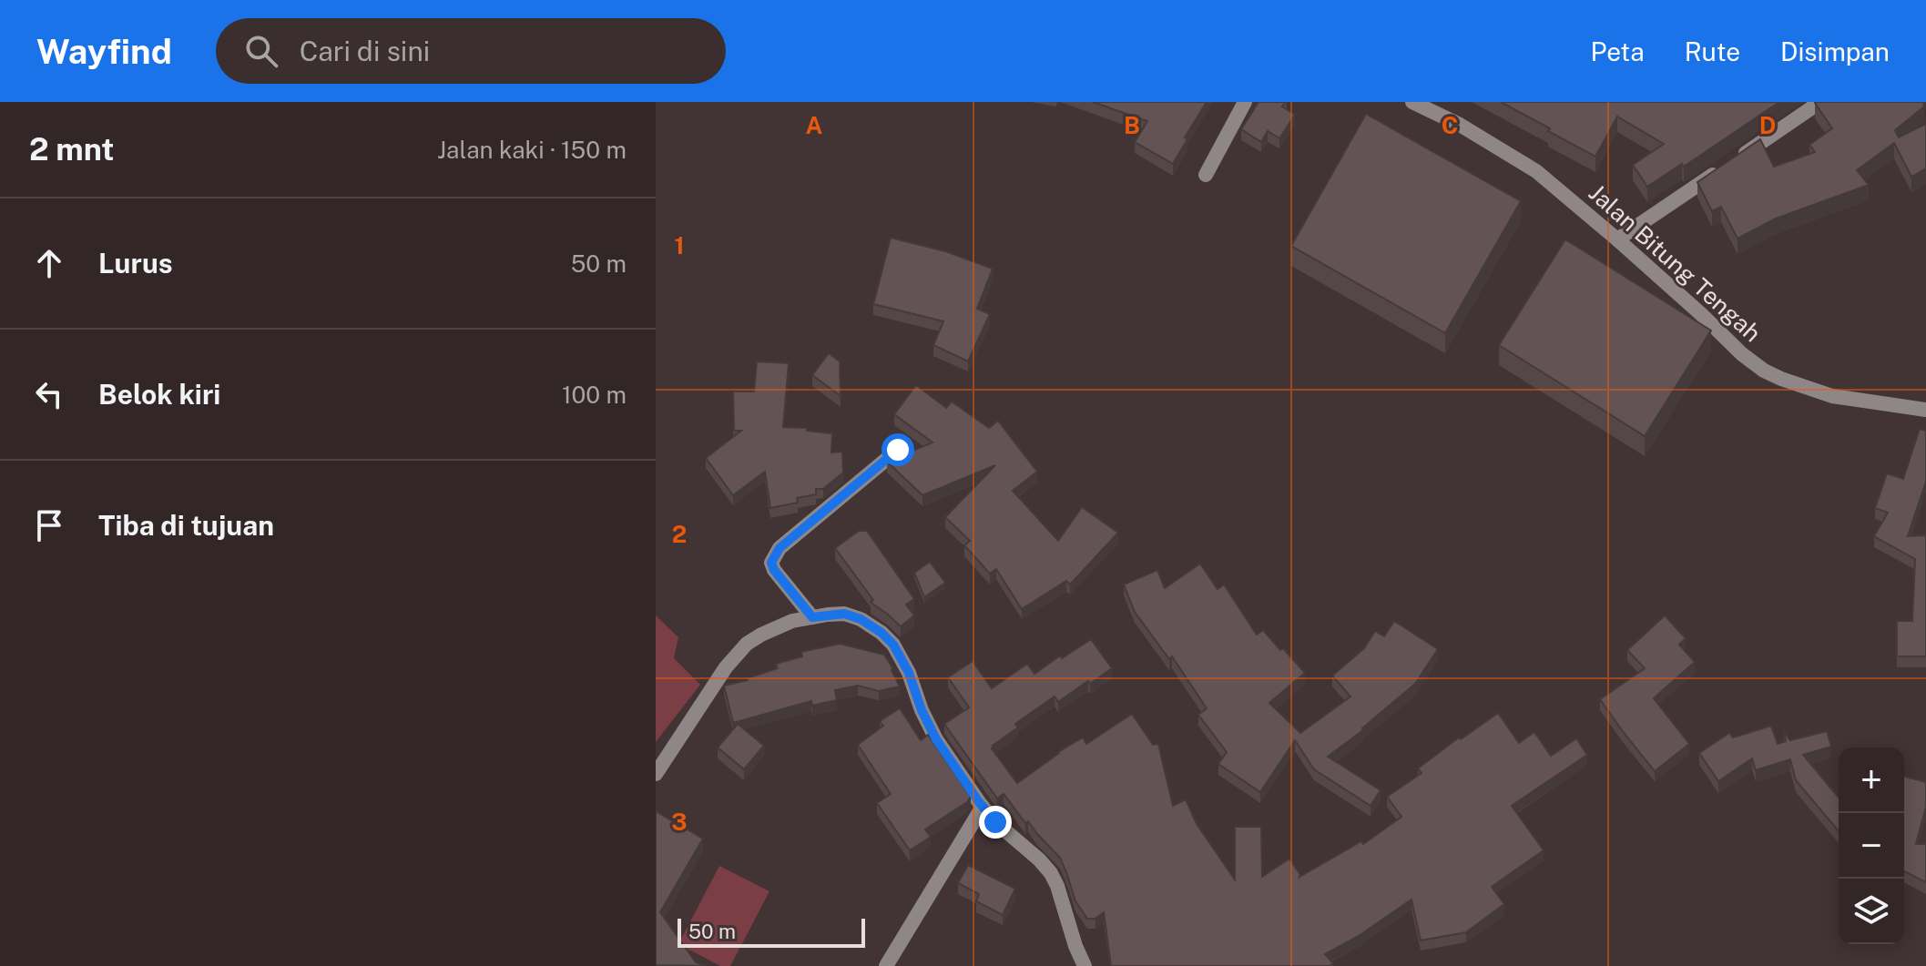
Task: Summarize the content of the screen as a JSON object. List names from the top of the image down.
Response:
{
  "streets": {
    "street": ["Jalan Bitung Tengah"]
  },
  "scale_bar": "50 m",
  "page": {
    "header": "Wayfind",
    "search": "Cari di sini",
    "nav": ["Peta", "Rute", "Disimpan"],
    "heading": ["2 mnt", "Jalan kaki · 150 m"],
    "list": [
      ["Lurus", "50 m"],
      ["Belok kiri", "100 m"],
      "Tiba di tujuan"
    ],
    "map_buttons": ["+", "−"],
    "scale": "50 m"
  },
  "grid": {
    "columns": [
      "A",
      "B",
      "C",
      "D"
    ],
    "rows": ["1", "2", "3"]
  }
}
